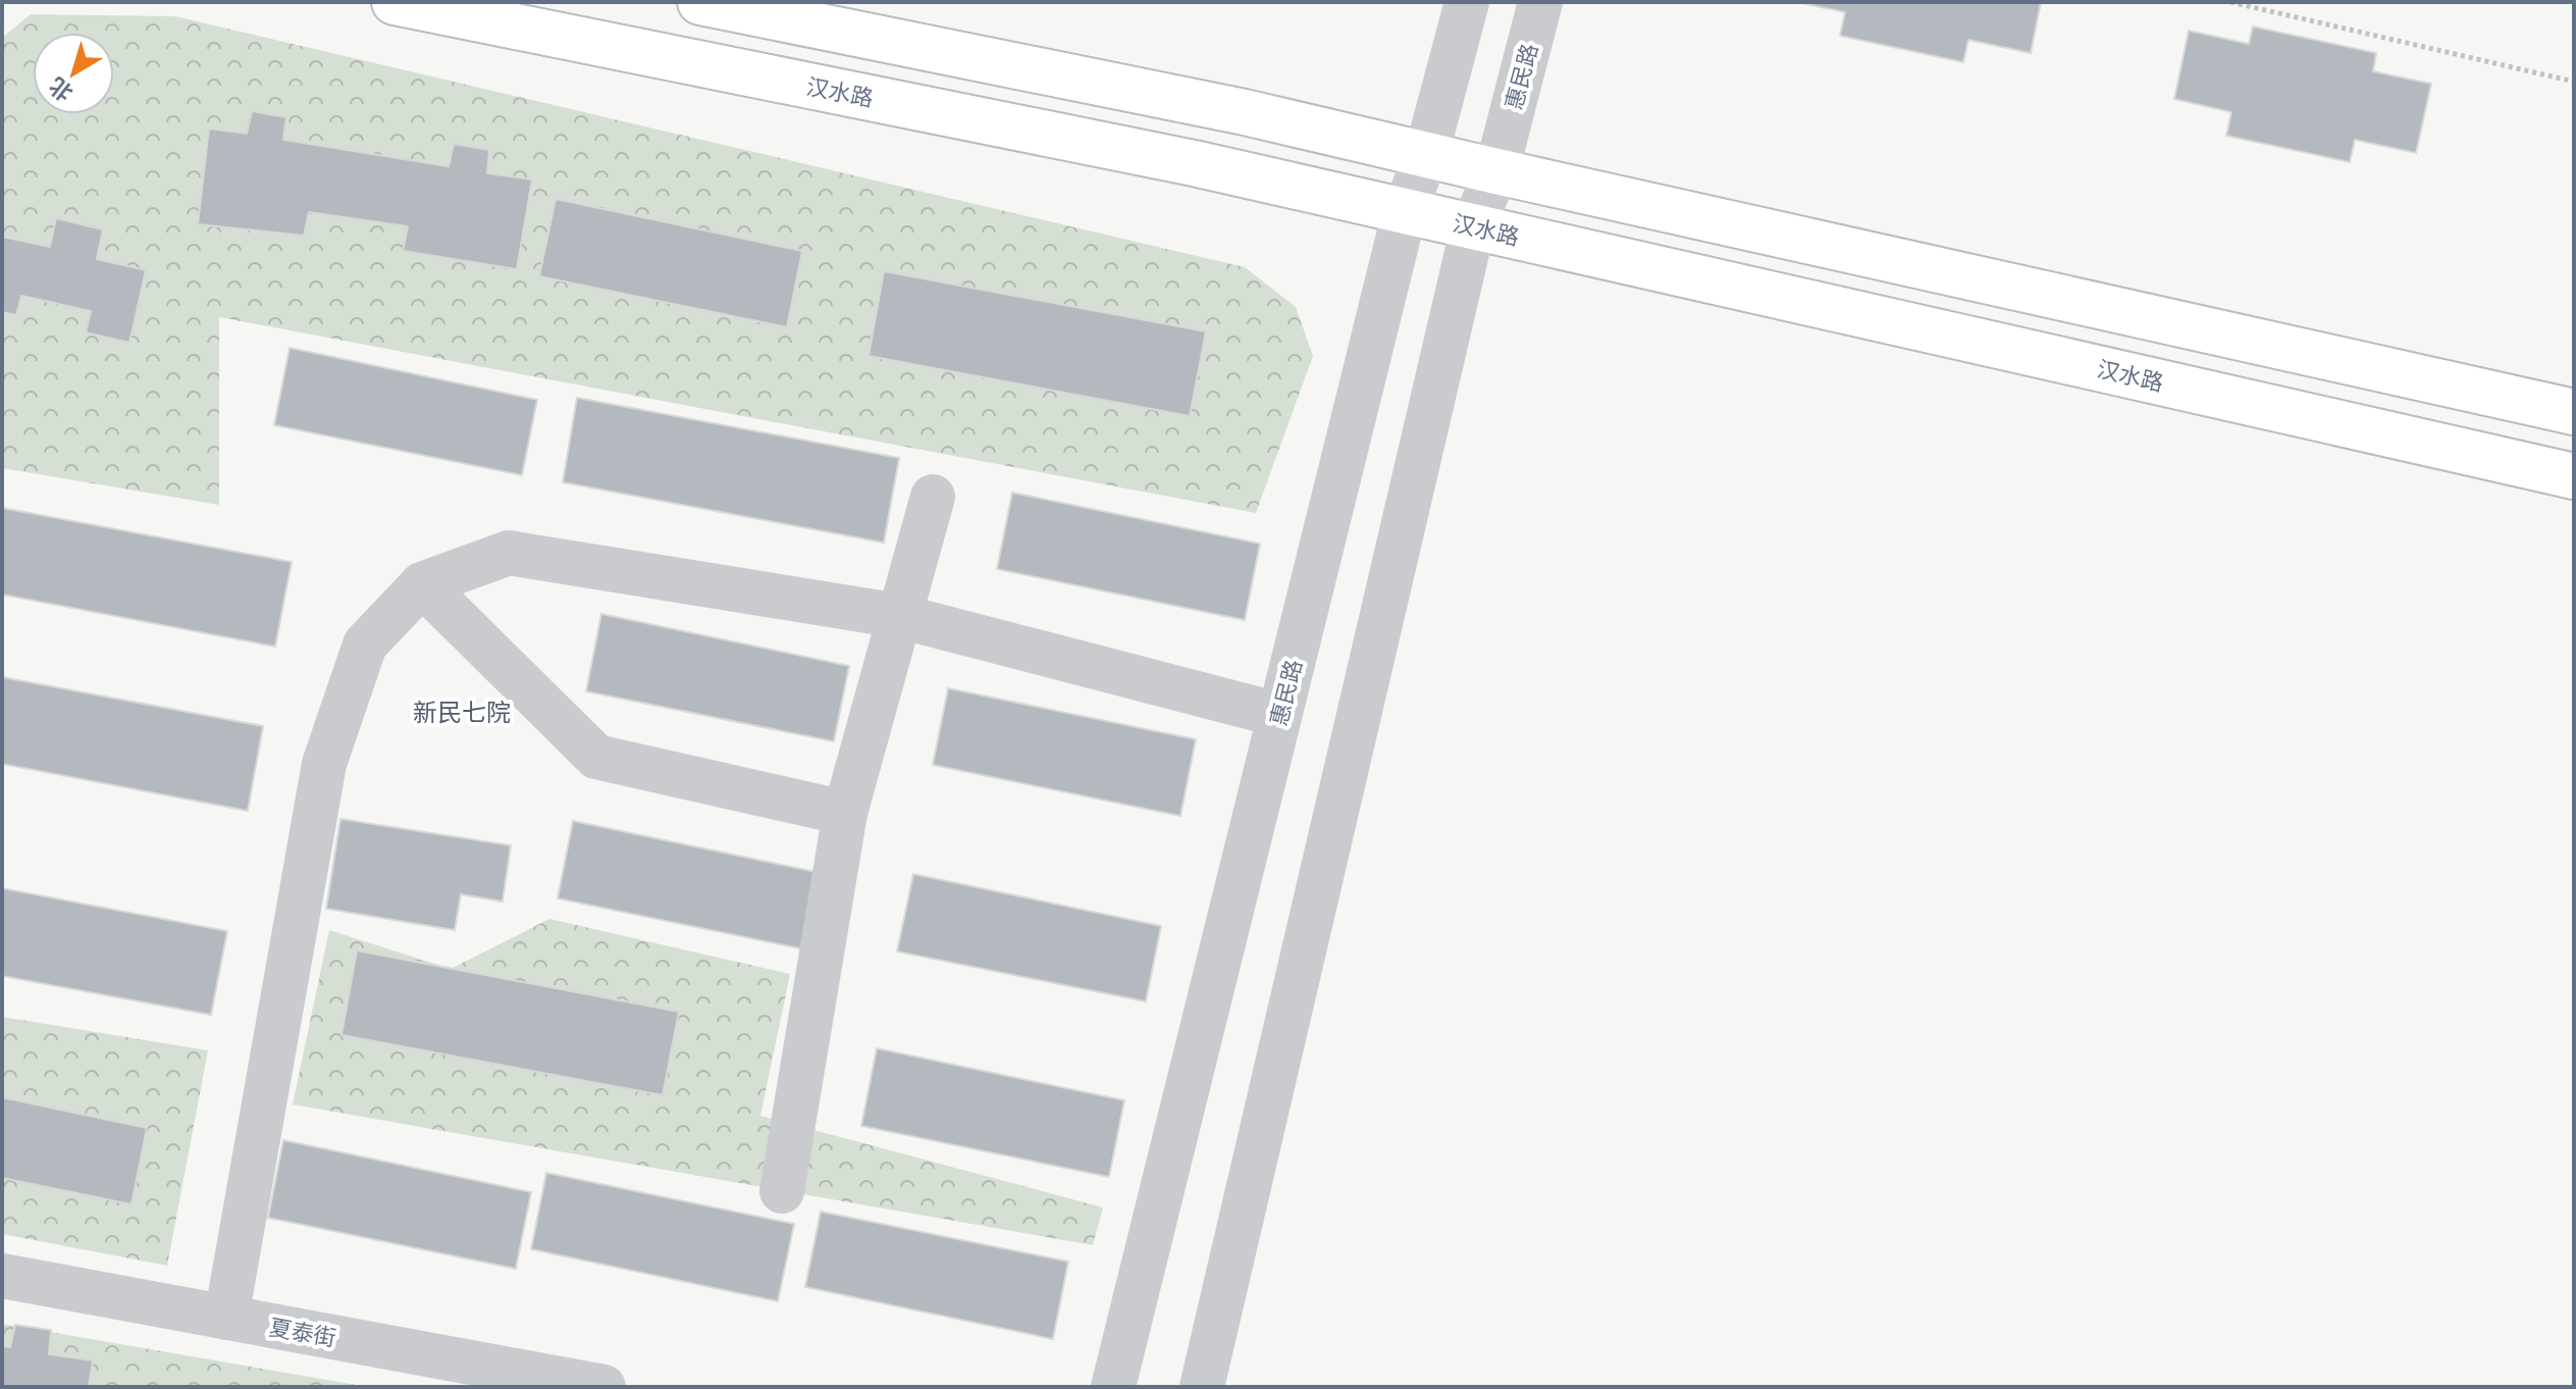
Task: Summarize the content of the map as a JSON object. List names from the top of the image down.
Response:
{
  "streets": {
    "main road": ["汉水路"],
    "street": ["惠民路", "夏泰街"]
  },
  "crossings": [
    ["惠民路", "汉水路"]
  ],
  "districts": ["新民七院"],
  "north": "bottom left"
}
